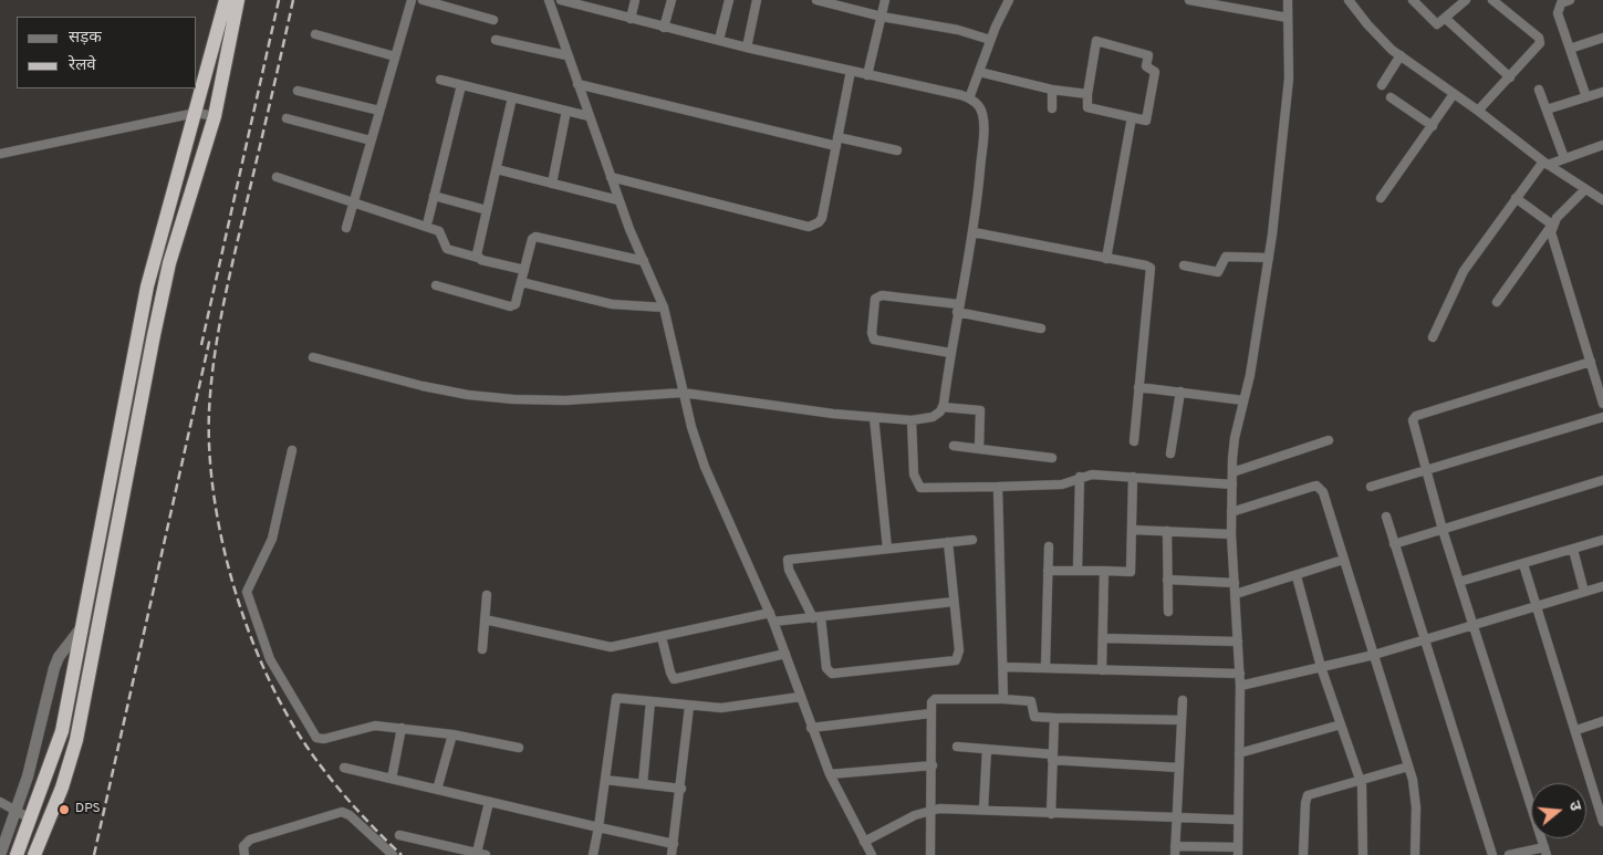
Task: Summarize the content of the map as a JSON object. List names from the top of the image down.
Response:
{
  "places": ["DPS"],
  "legend": ["सड़क", "रेलवे"],
  "north": "right"
}
